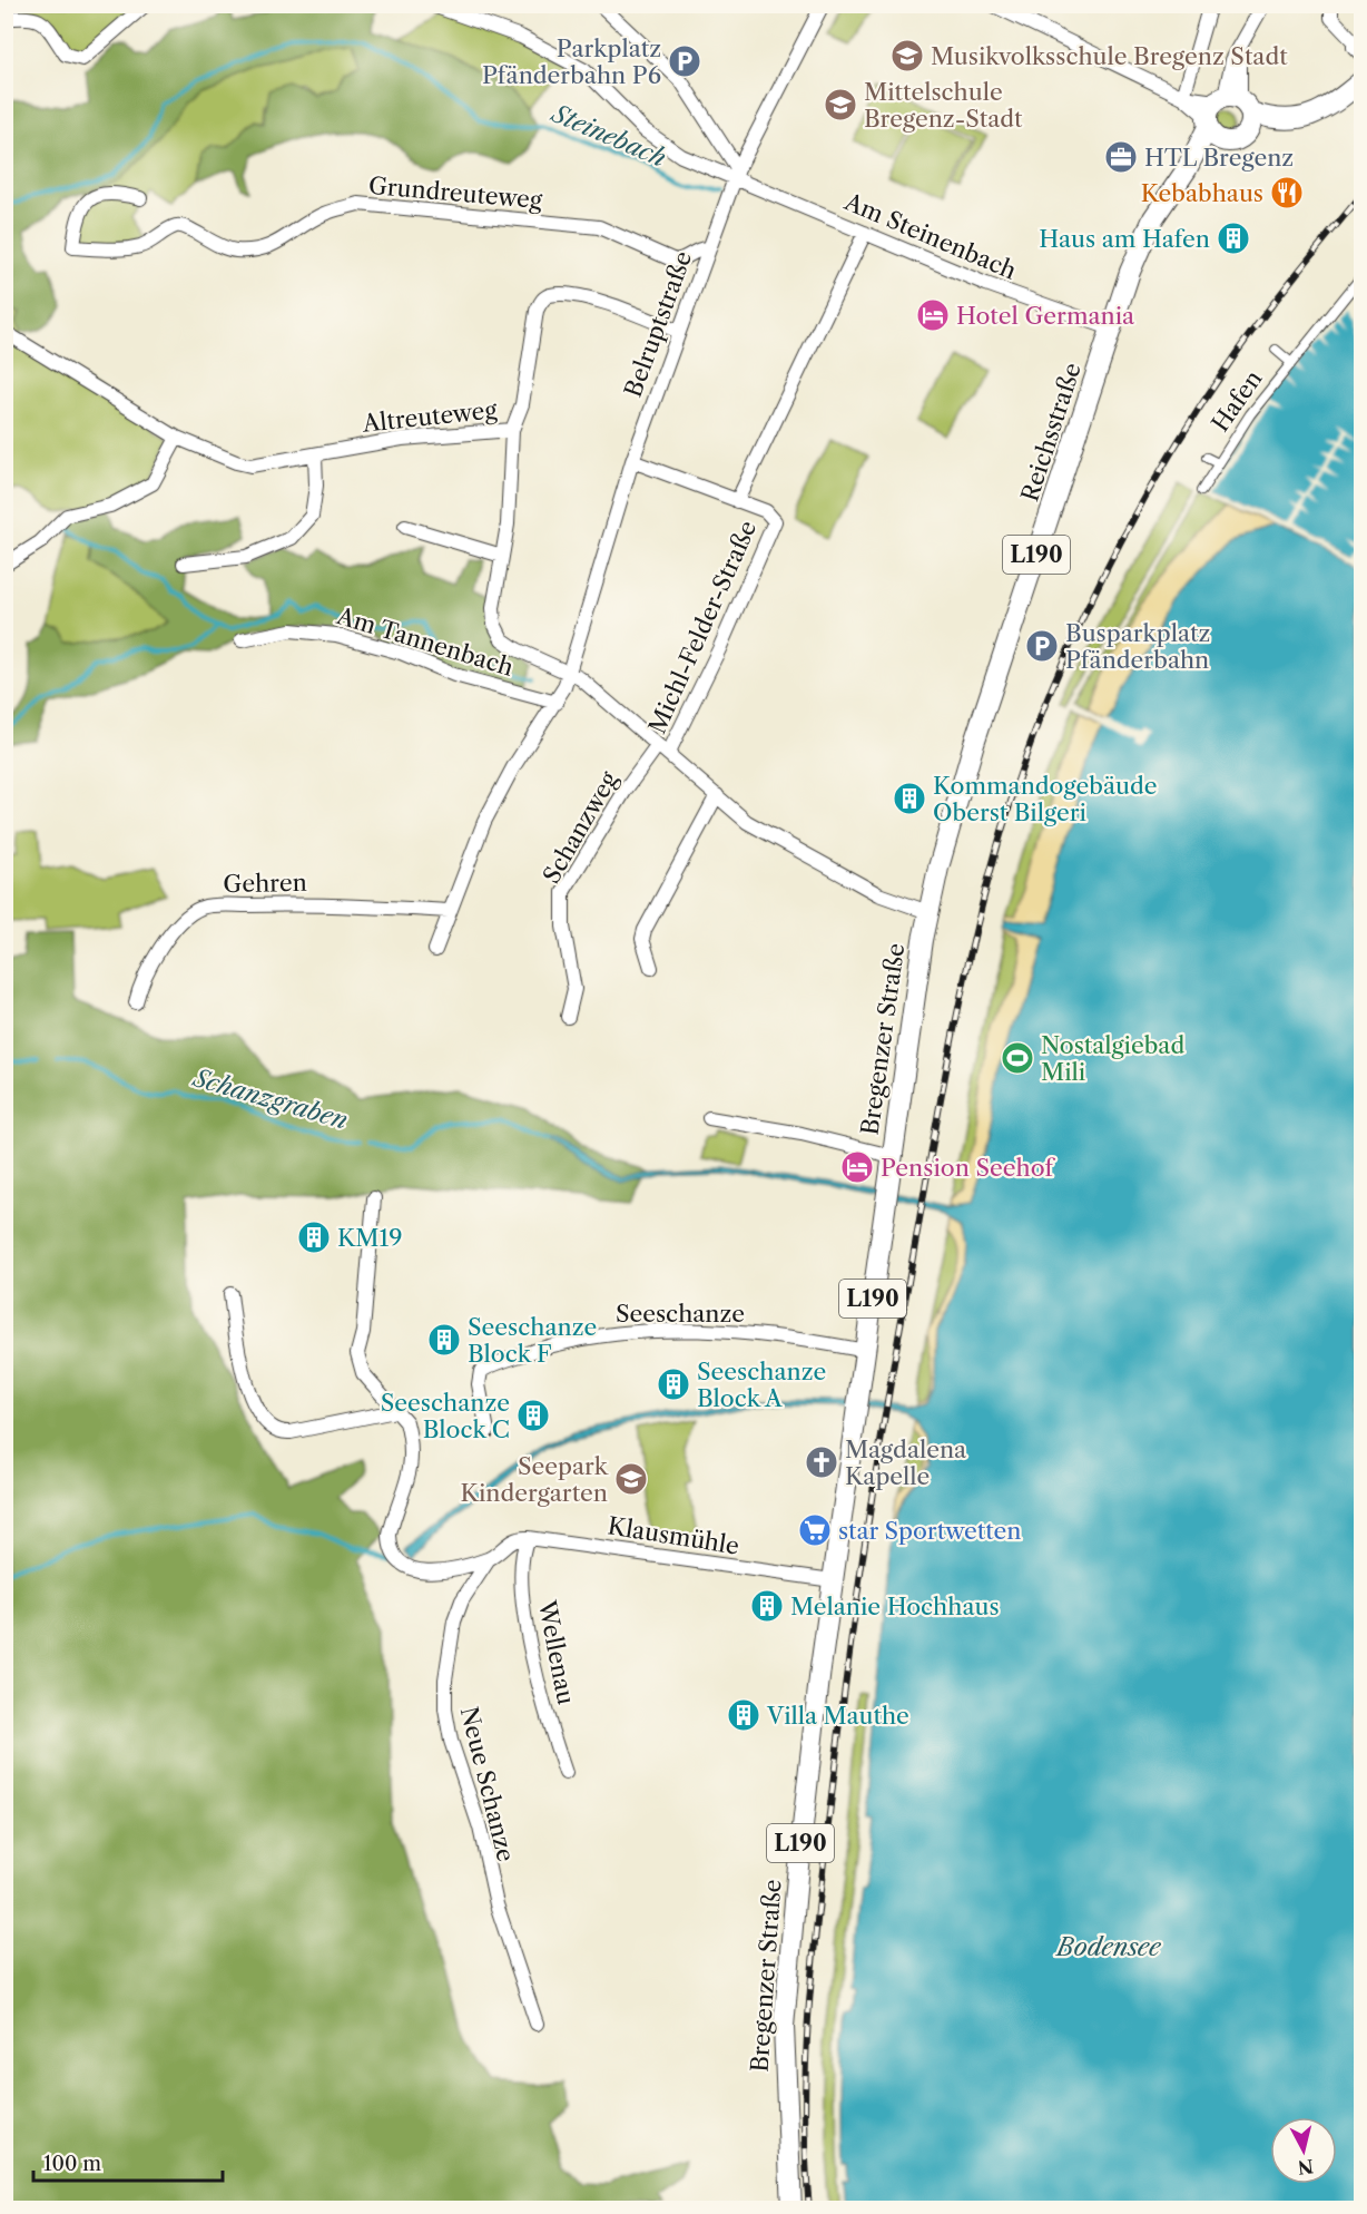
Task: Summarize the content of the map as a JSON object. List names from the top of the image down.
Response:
{
  "streets": {
    "main road": ["Reichsstraße", "L190", "Bregenzer Straße"],
    "street": [
      "Grundreuteweg",
      "Am Steinenbach",
      "Belruptstraße",
      "Hafen",
      "Altreuteweg",
      "Michl-Felder-Straße",
      "Am Tannenbach",
      "Schanzweg",
      "Gehren",
      "Seeschanze",
      "Klausmühle",
      "Wellenau",
      "Neue Schanze"
    ]
  },
  "crossings": [
    ["Grundreuteweg", "Belruptstraße"],
    ["Am Steinenbach", "Belruptstraße"],
    ["Am Steinenbach", "Reichsstraße"],
    ["Am Steinenbach", "Michl-Felder-Straße"],
    ["Belruptstraße", "Altreuteweg"],
    ["Belruptstraße", "Michl-Felder-Straße"],
    ["Reichsstraße", "L190"],
    ["Reichsstraße", "Bregenzer Straße"],
    ["Michl-Felder-Straße", "Schanzweg"],
    ["Bregenzer Straße", "Seeschanze"],
    ["Bregenzer Straße", "Klausmühle"],
    ["Klausmühle", "Wellenau"]
  ],
  "water": ["Steinebach", "Schanzgraben", "Bodensee"],
  "places": {
    "school or university": ["Musikvolksschule Bregenz Stadt", "Mittelschule Bregenz-Stadt", "Seepark Kindergarten"],
    "parking": ["Parkplatz Pfänderbahn P6", "Busparkplatz Pfänderbahn"],
    "office": ["HTL Bregenz"],
    "restaurant": ["Kebabhaus"],
    "building": [
      "Haus am Hafen",
      "Kommandogebäude Oberst Bilgeri",
      "KM19",
      "Seeschanze Block F",
      "Seeschanze Block A",
      "Seeschanze Block C",
      "Melanie Hochhaus",
      "Villa Mauthe"
    ],
    "hotel": ["Hotel Germania", "Pension Seehof"],
    "sports": ["Nostalgiebad Mili"],
    "church": ["Magdalena Kapelle"],
    "supermarket": ["star Sportwetten"]
  },
  "scale_bar": "100 m",
  "north": "bottom"
}
